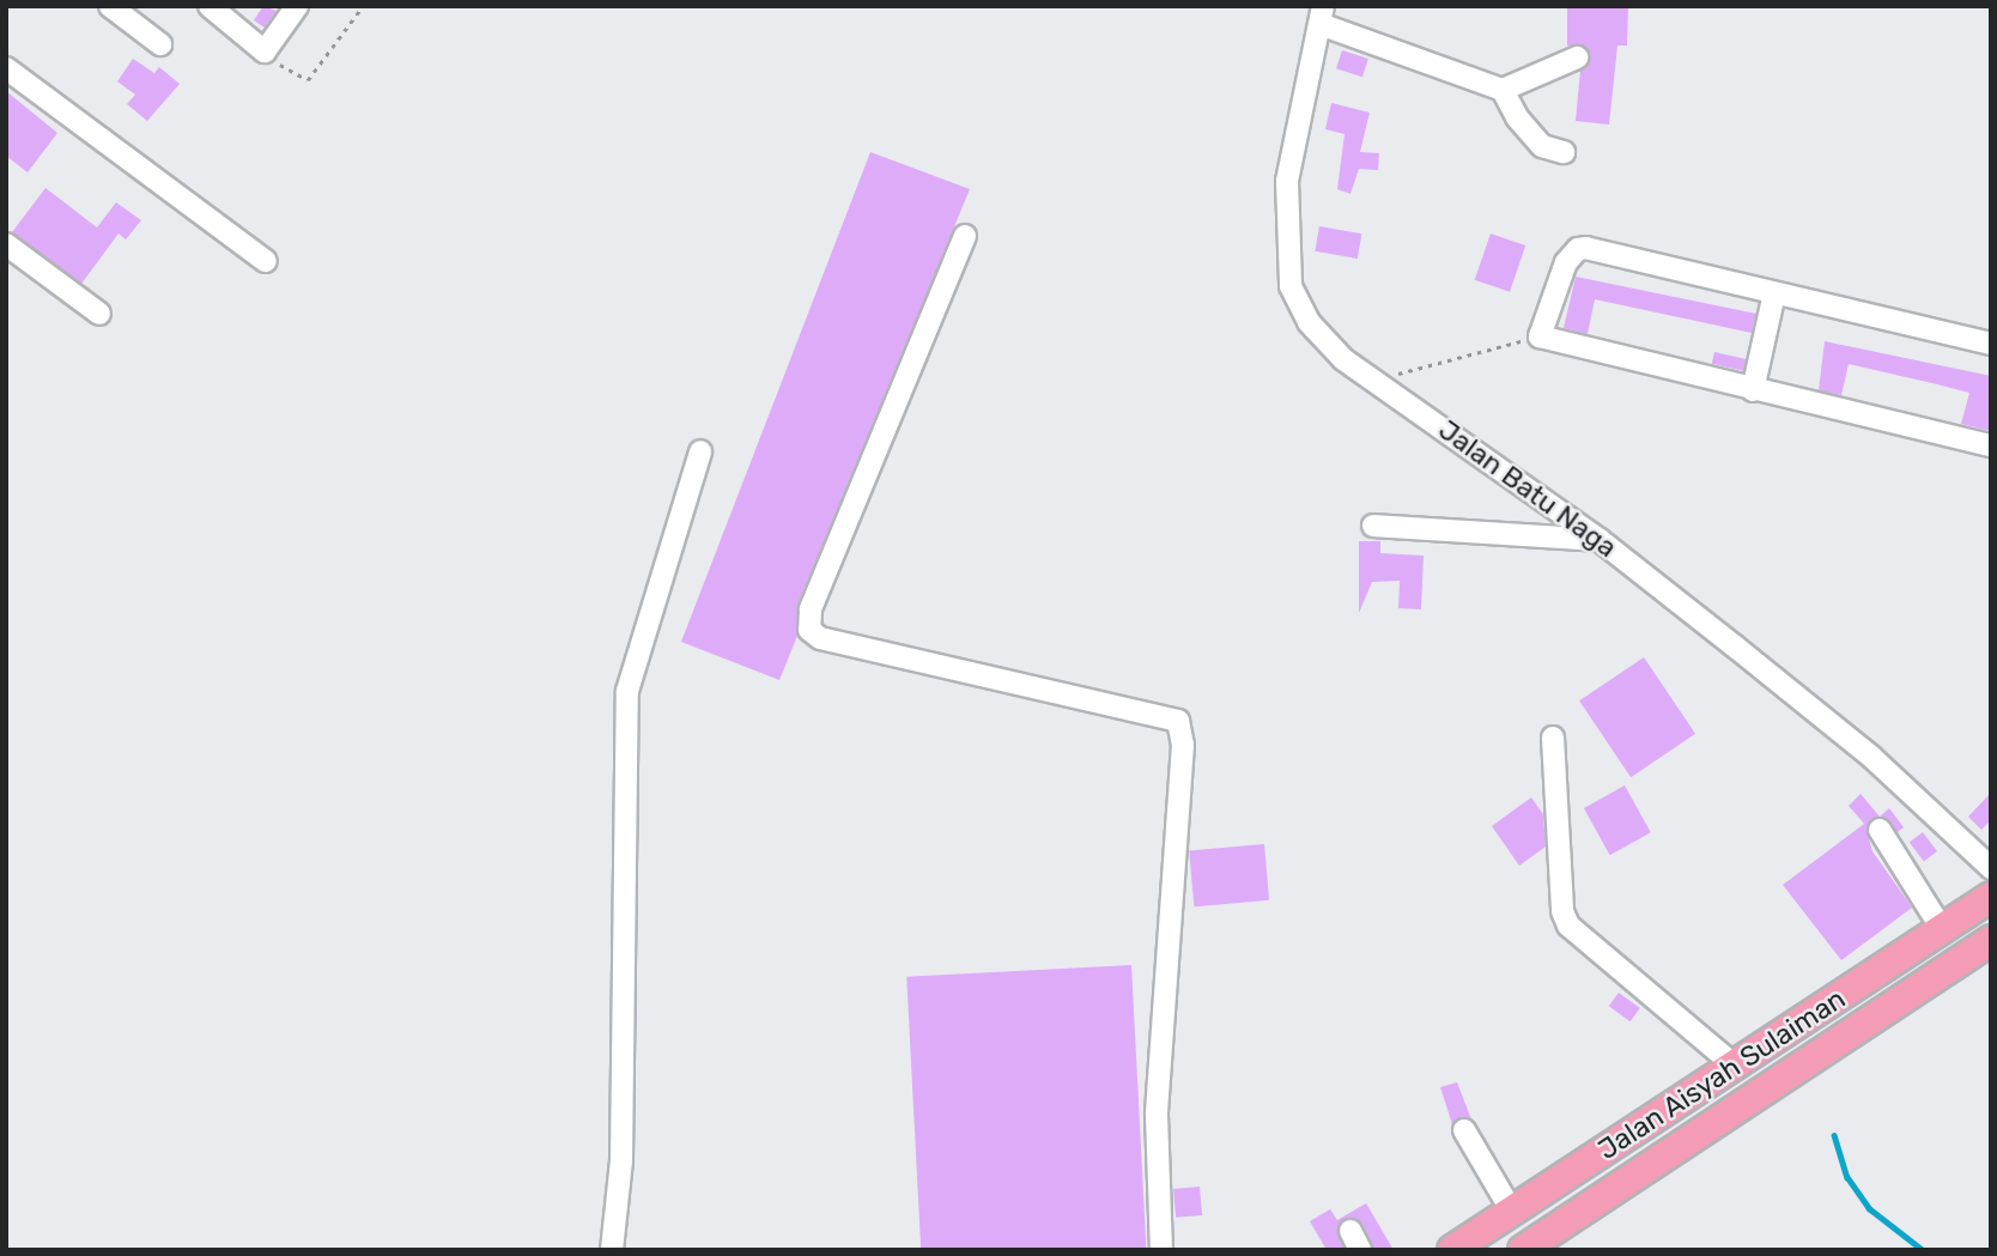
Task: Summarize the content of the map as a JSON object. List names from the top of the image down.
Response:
{
  "streets": {
    "highway": ["Jalan Aisyah Sulaiman"],
    "street": ["Jalan Batu Naga"]
  }
}
